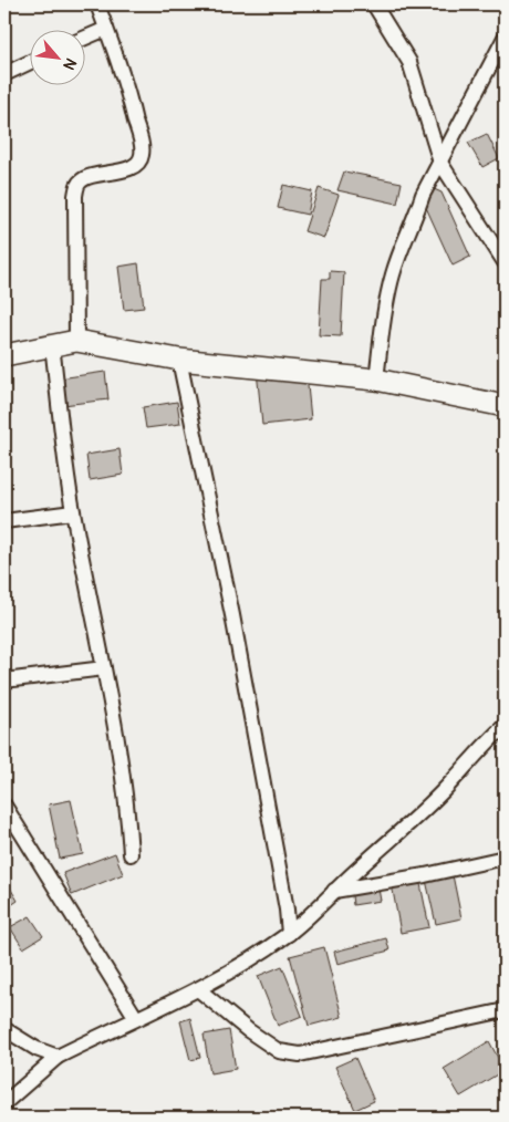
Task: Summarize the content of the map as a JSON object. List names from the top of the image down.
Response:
{
  "north": "bottom right"
}
